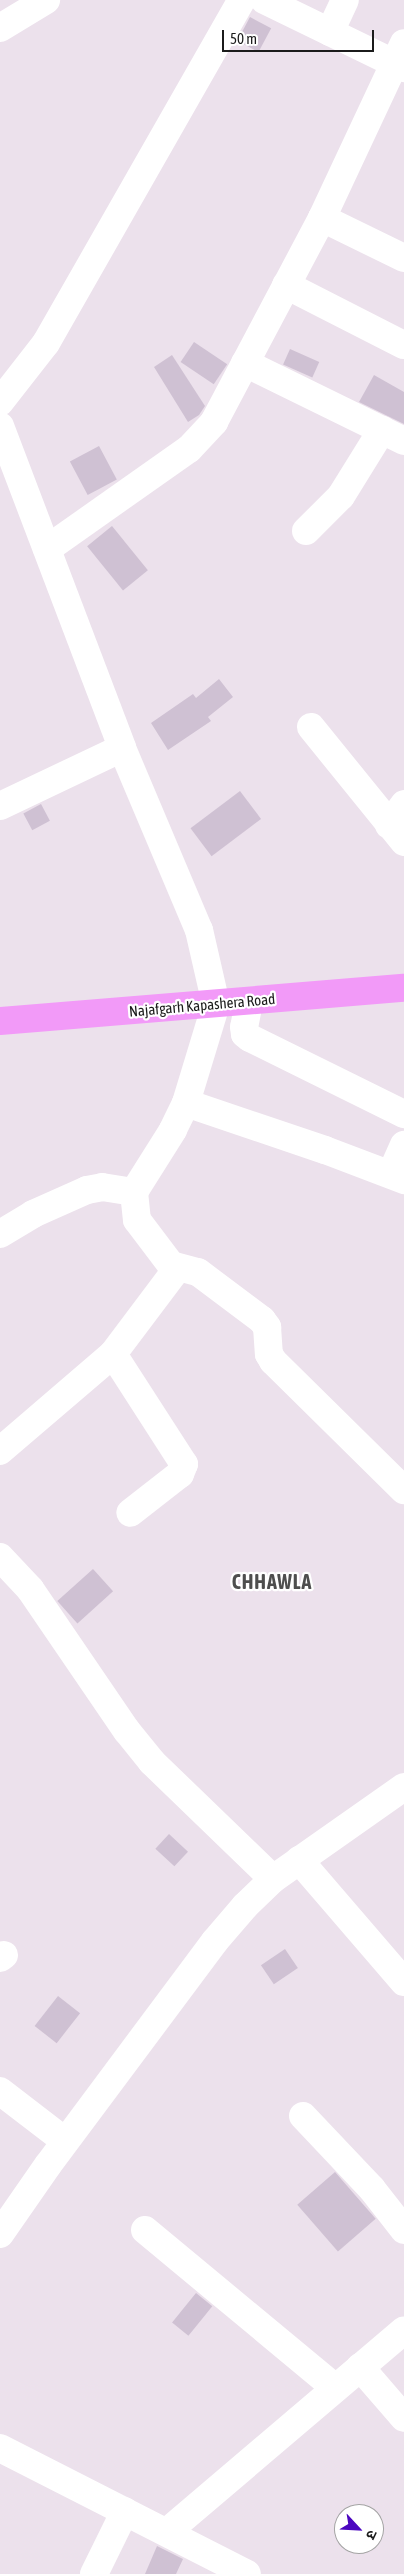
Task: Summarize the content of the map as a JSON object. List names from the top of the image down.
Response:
{
  "streets": {
    "main road": ["Najafgarh Kapashera Road"]
  },
  "districts": ["CHHAWLA"],
  "scale_bar": "50 m",
  "north": "bottom right"
}
